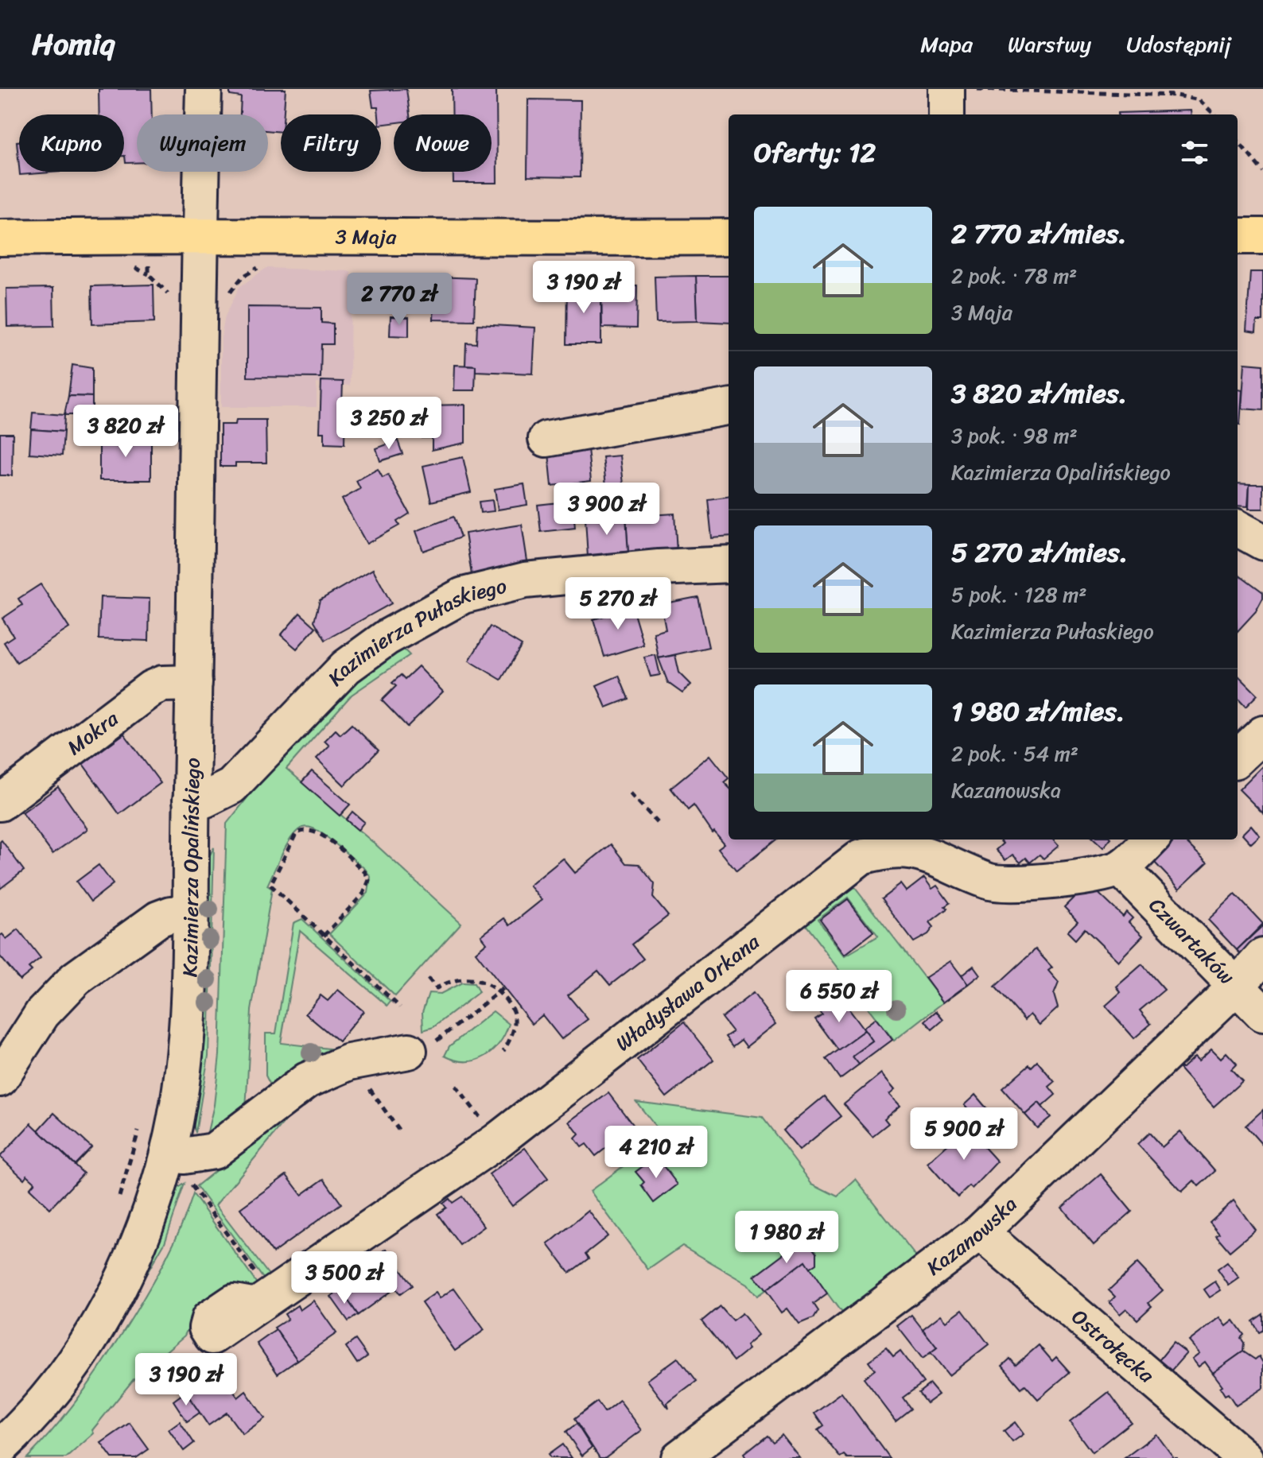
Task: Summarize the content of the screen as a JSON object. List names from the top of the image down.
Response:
{
  "streets": {
    "main road": ["3 Maja"],
    "street": [
      "Kazimierza Pułaskiego",
      "Mokra",
      "Kazimierza Opalińskiego",
      "Czwartaków",
      "Władysława Orkana",
      "Kazanowska",
      "Ostrołęcka"
    ]
  },
  "crossings": [
    ["3 Maja", "Kazimierza Opalińskiego"],
    ["Kazimierza Pułaskiego", "Kazimierza Opalińskiego"],
    ["Mokra", "Kazimierza Opalińskiego"],
    ["Czwartaków", "Władysława Orkana"],
    ["Czwartaków", "Kazanowska"],
    ["Kazanowska", "Ostrołęcka"]
  ],
  "page": {
    "header": "Homiq",
    "nav": ["Mapa", "Warstwy", "Udostępnij"],
    "chip": [
      "Kupno",
      "Wynajem",
      "Filtry",
      "Nowe"
    ],
    "heading": "Oferty: 12",
    "list": [
      {
        "name": "2 770 zł/mies.",
        "note": "2 pok. · 78 m² · 3 Maja"
      },
      {
        "name": "3 820 zł/mies.",
        "note": "3 pok. · 98 m² · Kazimierza Opalińskiego"
      },
      {
        "name": "5 270 zł/mies.",
        "note": "5 pok. · 128 m² · Kazimierza Pułaskiego"
      },
      {
        "name": "1 980 zł/mies.",
        "note": "2 pok. · 54 m² · Kazanowska"
      }
    ],
    "price": [
      "3 190 zł",
      "2 770 zł",
      "3 250 zł",
      "3 820 zł",
      "3 900 zł",
      "5 270 zł",
      "6 550 zł",
      "5 900 zł",
      "4 210 zł",
      "1 980 zł",
      "3 500 zł",
      "3 190 zł"
    ]
  }
}
